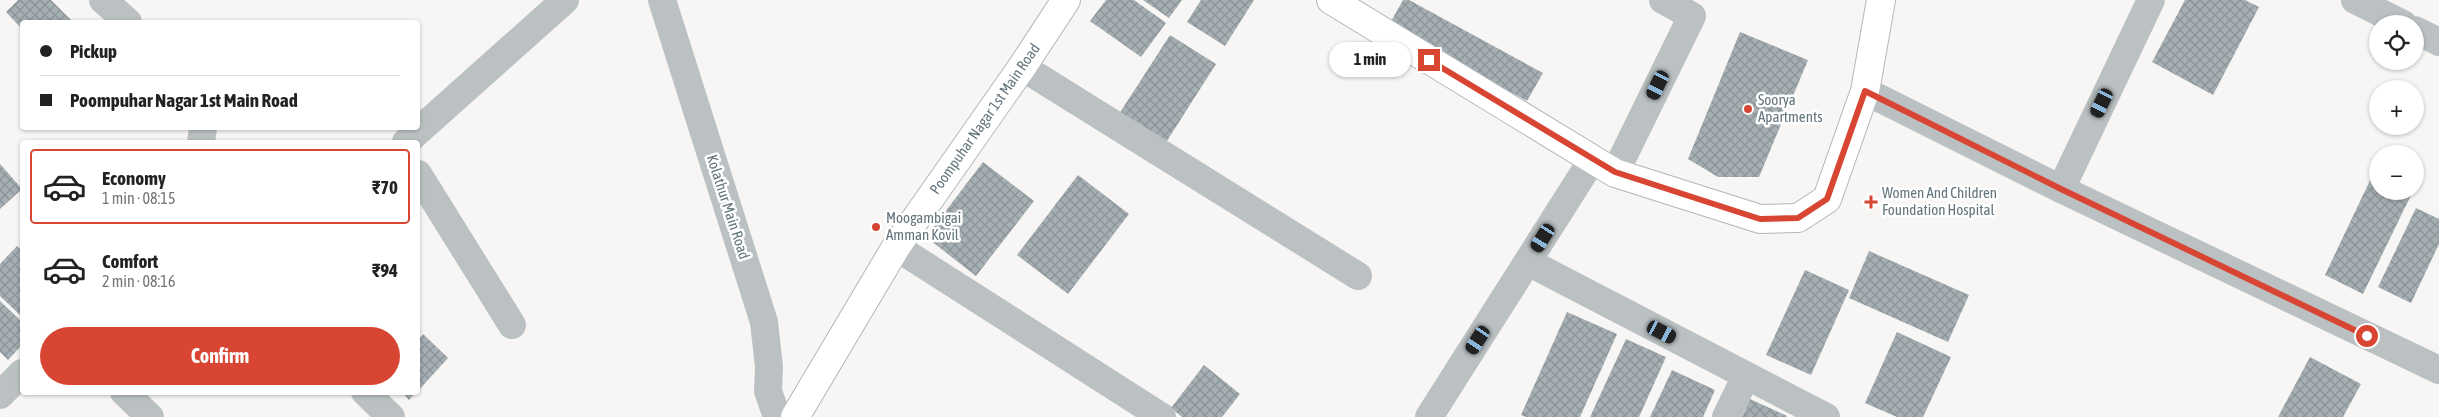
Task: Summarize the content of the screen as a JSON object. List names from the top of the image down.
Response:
{
  "streets": {
    "main road": ["Poompuhar Nagar 1st Main Road"],
    "street": ["Kolathur Main Road"]
  },
  "places": {
    "other": ["Soorya Apartments", "Moogambigai Amman Kovil"],
    "health": ["Women And Children Foundation Hospital"]
  },
  "page": {
    "map_buttons": ["+", "−"],
    "banner": ["Pickup", "Poompuhar Nagar 1st Main Road"],
    "bubble": "1 min",
    "list": [
      {
        "name": "Economy",
        "note": "1 min · 08:15",
        "value": "₹70"
      },
      {
        "name": "Comfort",
        "note": "2 min · 08:16",
        "value": "₹94"
      }
    ],
    "buttons": "Confirm"
  }
}
